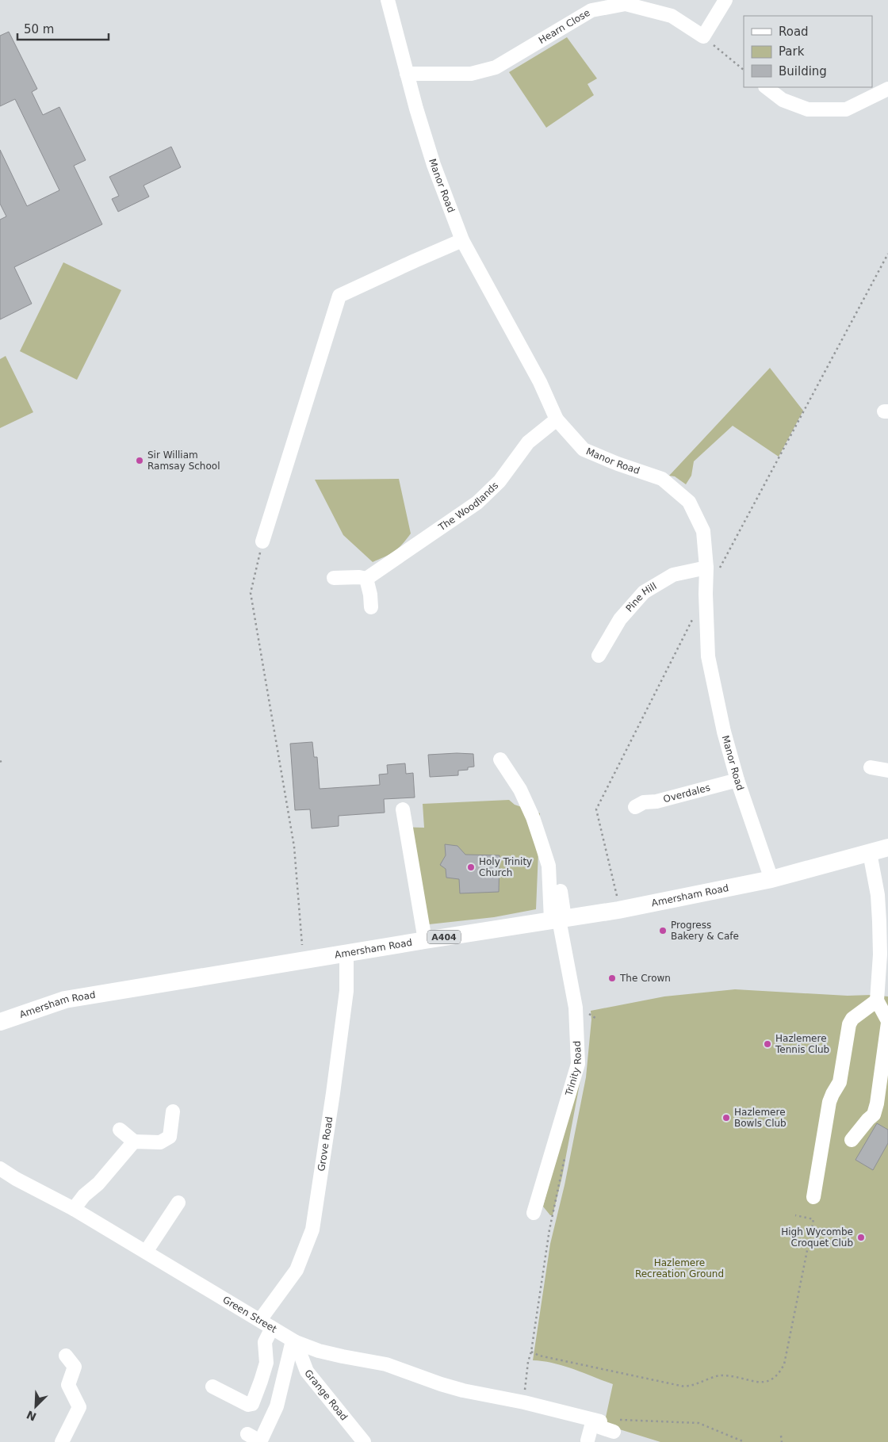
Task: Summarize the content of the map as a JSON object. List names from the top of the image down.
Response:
{
  "streets": {
    "main road": ["Amersham Road", "A404"],
    "street": [
      "Hearn Close",
      "Manor Road",
      "The Woodlands",
      "Pine Hill",
      "Overdales",
      "Trinity Road",
      "Grove Road",
      "Green Street",
      "Grange Road"
    ]
  },
  "crossings": [
    ["Hearn Close", "Manor Road"],
    ["Manor Road", "The Woodlands"],
    ["Manor Road", "Pine Hill"],
    ["Manor Road", "Overdales"],
    ["Manor Road", "Amersham Road"],
    ["Amersham Road", "Trinity Road"],
    ["Amersham Road", "Grove Road"],
    ["Grove Road", "Green Street"],
    ["Green Street", "Grange Road"]
  ],
  "parks": ["Hazlemere Recreation Ground"],
  "places": [
    "Sir William Ramsay School",
    "Holy Trinity Church",
    "Progress Bakery & Cafe",
    "The Crown",
    "Hazlemere Tennis Club",
    "Hazlemere Bowls Club",
    "High Wycombe Croquet Club"
  ],
  "legend": ["Road", "Park", "Building"],
  "scale_bar": "50 m",
  "north": "bottom left"
}
